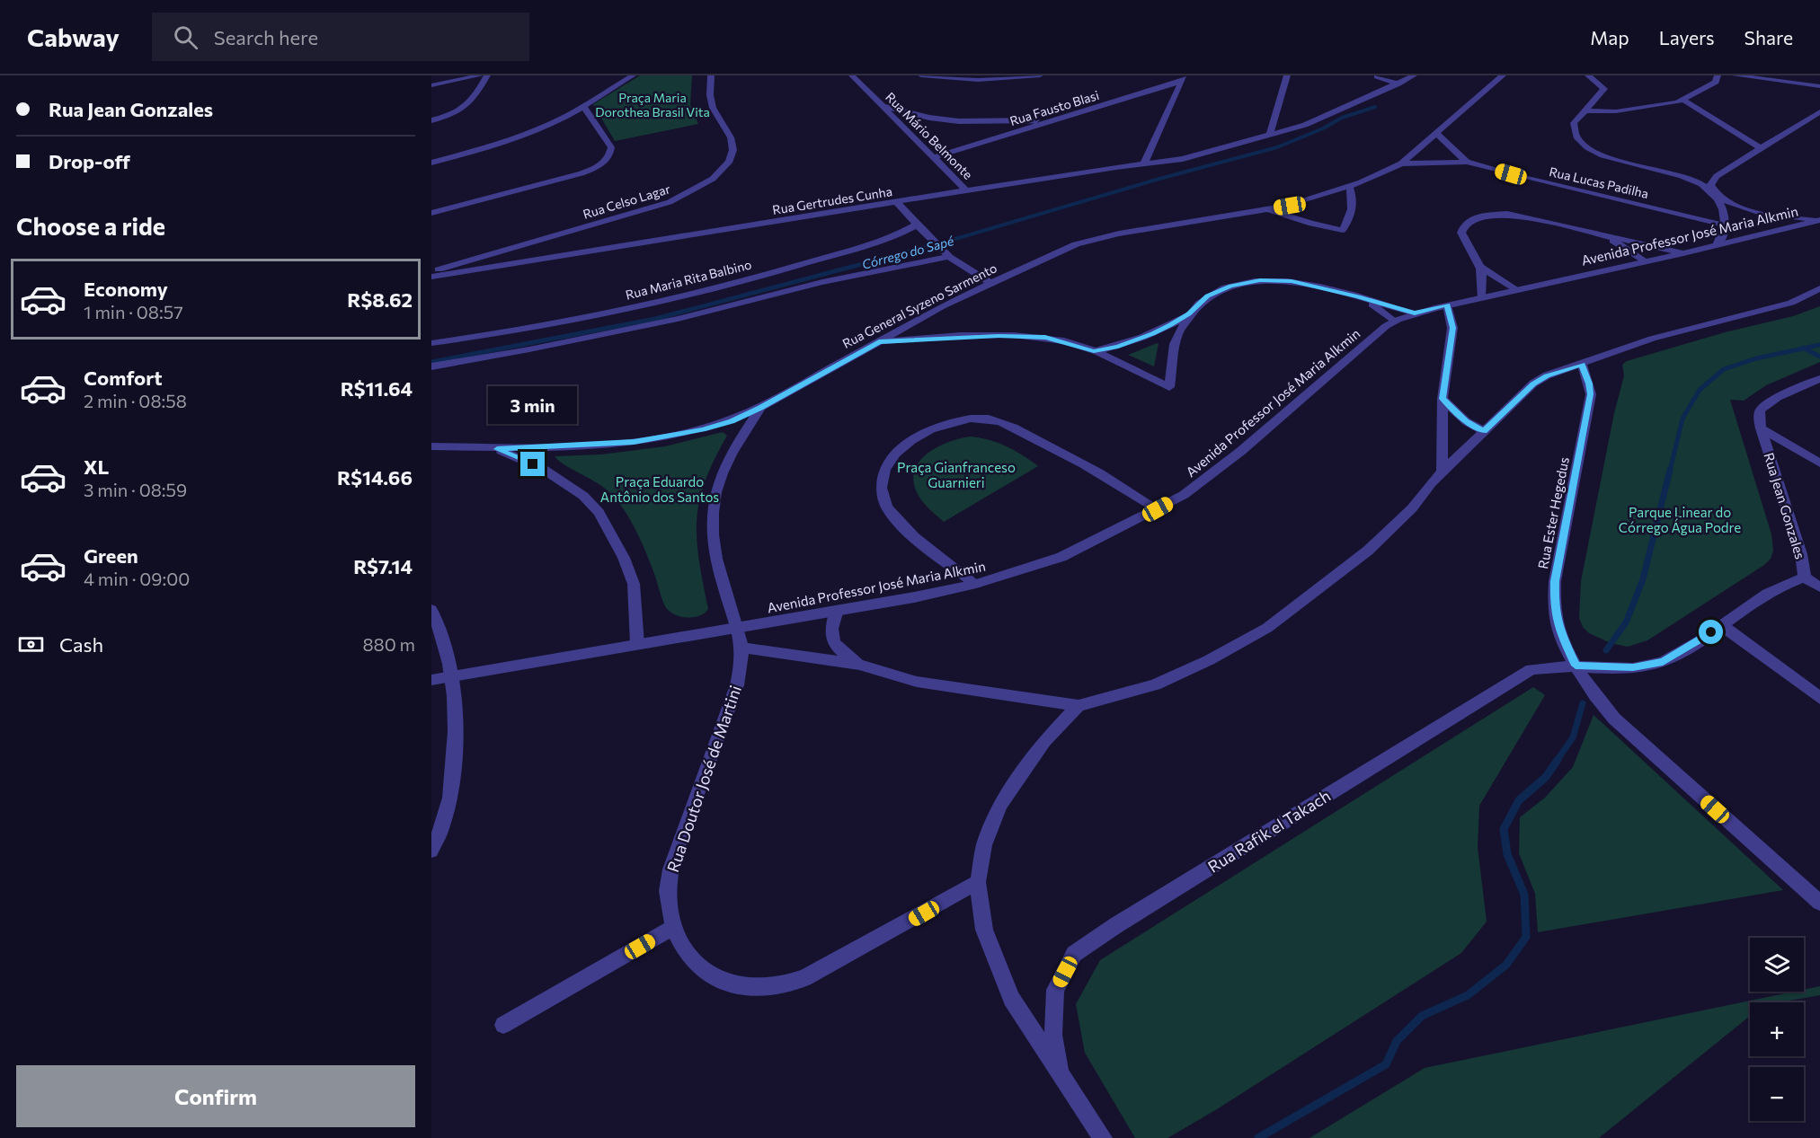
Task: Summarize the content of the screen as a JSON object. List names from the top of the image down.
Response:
{
  "streets": {
    "street": [
      "Rua Fausto Blasi",
      "Rua Mário Belmonte",
      "Rua Lucas Padilha",
      "Rua Gertrudes Cunha",
      "Rua Celso Lagar",
      "Avenida Professor José Maria Alkmin",
      "Rua Maria Rita Balbino",
      "Rua General Syzeno Sarmento",
      "Rua Jean Gonzales",
      "Rua Ester Hegedus",
      "Rua Doutor José de Martini",
      "Rua Rafik el Takach"
    ]
  },
  "crossings": [
    ["Rua Fausto Blasi", "Rua Mário Belmonte"],
    ["Rua Mário Belmonte", "Rua Gertrudes Cunha"],
    ["Rua Lucas Padilha", "Rua General Syzeno Sarmento"],
    ["Avenida Professor José Maria Alkmin", "Rua Doutor José de Martini"],
    ["Rua General Syzeno Sarmento", "Rua Doutor José de Martini"],
    ["Rua Jean Gonzales", "Rua Ester Hegedus"],
    ["Rua Jean Gonzales", "Rua Rafik el Takach"],
    ["Rua Ester Hegedus", "Rua Rafik el Takach"]
  ],
  "water": ["Córrego do Sapé"],
  "parks": [
    "Praça Maria Dorothea Brasil Vita",
    "Praça Gianfranceso Guarnieri",
    "Praça Eduardo Antônio dos Santos",
    "Parque Linear do Córrego Água Podre"
  ],
  "page": {
    "header": "Cabway",
    "search": "Search here",
    "nav": ["Map", "Layers", "Share"],
    "banner": ["Rua Jean Gonzales", "Drop-off"],
    "heading": "Choose a ride",
    "list": [
      {
        "name": "Economy",
        "note": "1 min · 08:57",
        "value": "R$8.62"
      },
      {
        "name": "Comfort",
        "note": "2 min · 08:58",
        "value": "R$11.64"
      },
      {
        "name": "XL",
        "note": "3 min · 08:59",
        "value": "R$14.66"
      },
      {
        "name": "Green",
        "note": "4 min · 09:00",
        "value": "R$7.14"
      }
    ],
    "bubble": "3 min",
    "pay": ["Cash", "880 m"],
    "map_buttons": ["+", "−"],
    "buttons": "Confirm"
  }
}
